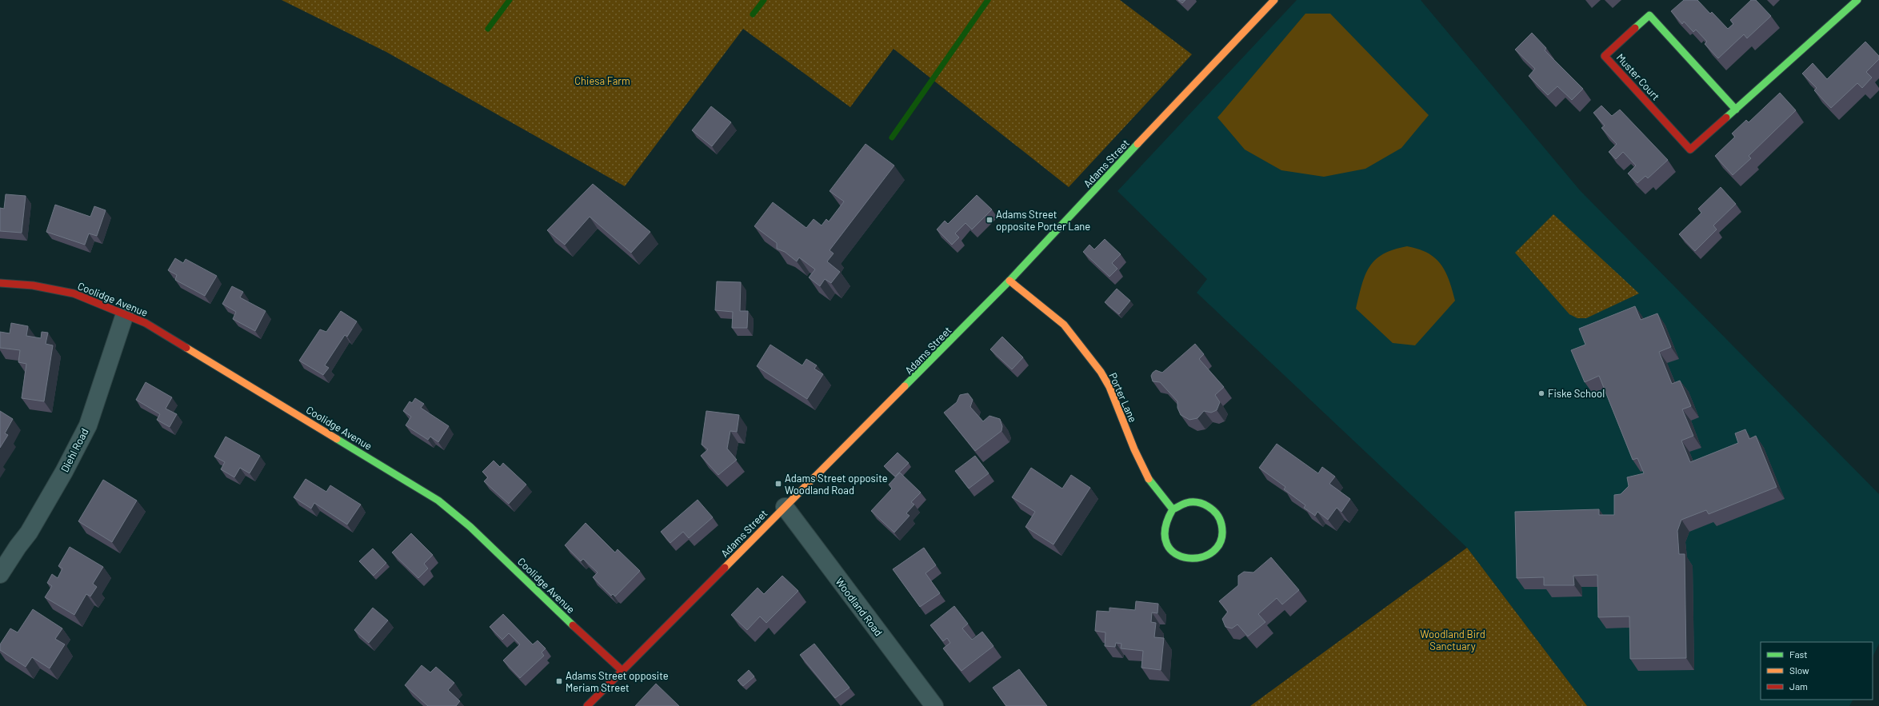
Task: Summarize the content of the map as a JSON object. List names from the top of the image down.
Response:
{
  "streets": {
    "street": [
      "Muster Court",
      "Adams Street",
      "Coolidge Avenue",
      "Porter Lane",
      "Diehl Road",
      "Woodland Road"
    ]
  },
  "crossings": [
    ["Adams Street", "Coolidge Avenue"],
    ["Adams Street", "Porter Lane"],
    ["Adams Street", "Woodland Road"],
    ["Coolidge Avenue", "Diehl Road"]
  ],
  "parks": ["Chiesa Farm", "Woodland Bird Sanctuary"],
  "places": {
    "transit": ["Adams Street opposite Porter Lane", "Adams Street opposite Woodland Road", "Adams Street opposite Meriam Street"],
    "other": ["Fiske School"]
  },
  "legend": ["Fast", "Slow", "Jam"]
}
